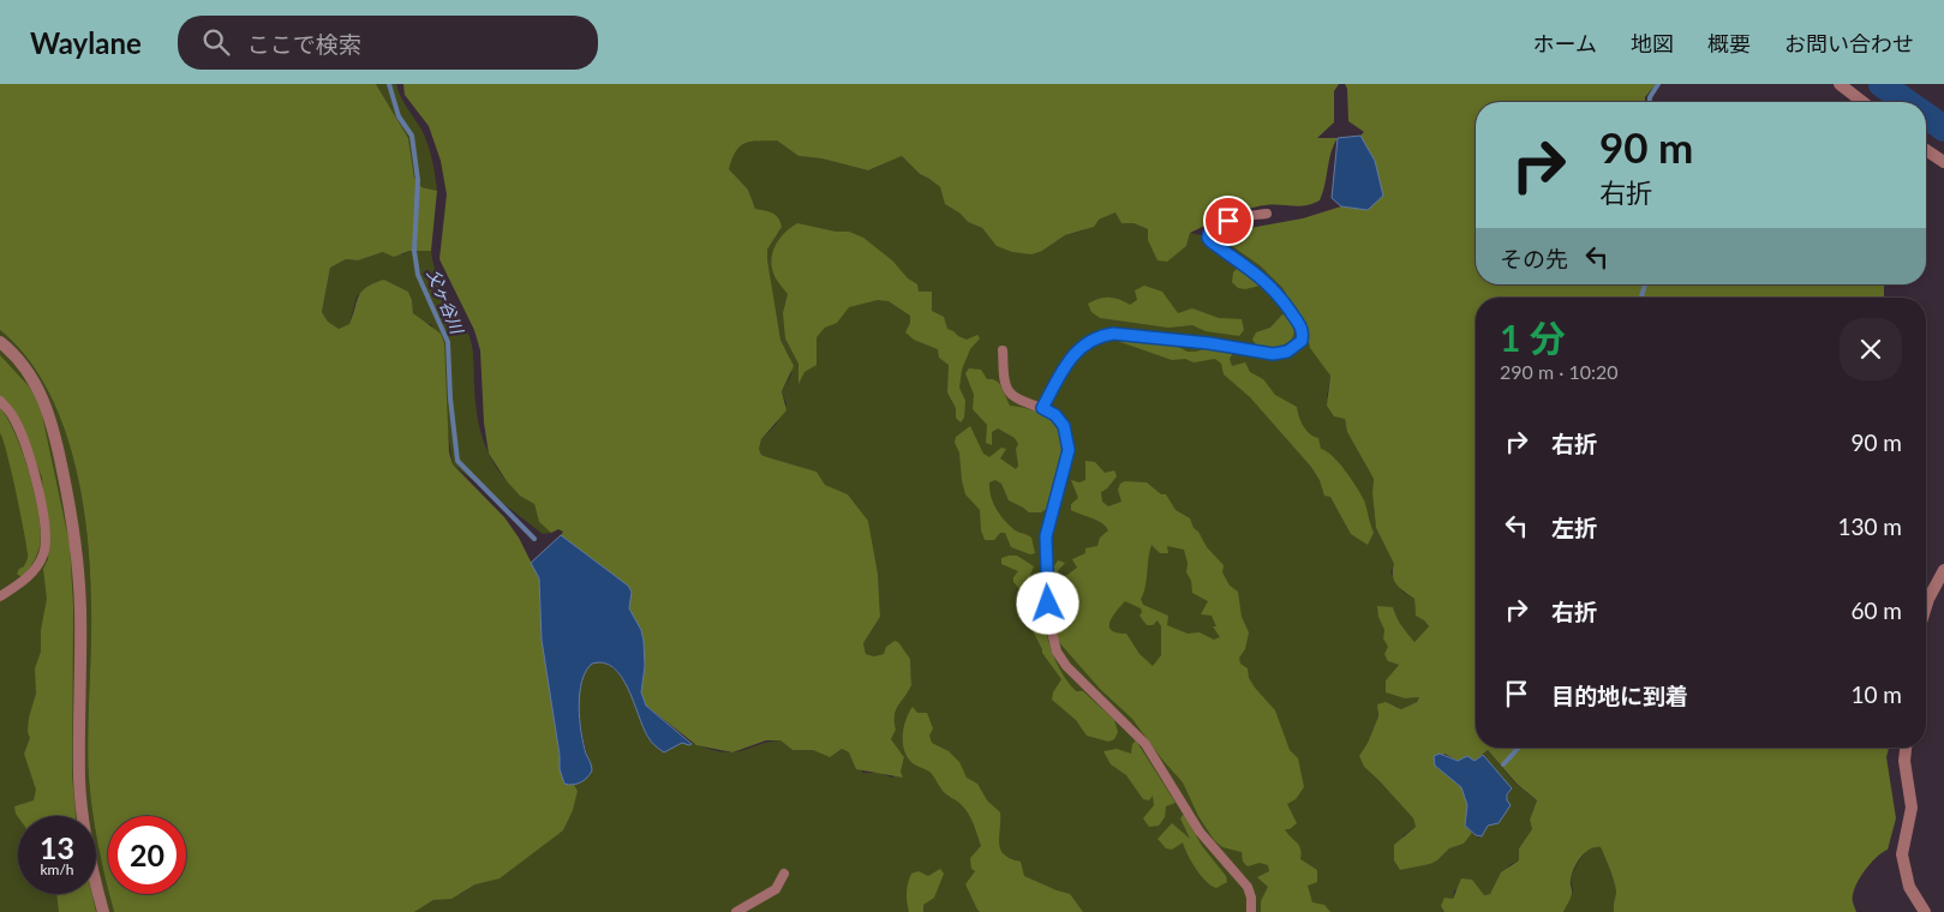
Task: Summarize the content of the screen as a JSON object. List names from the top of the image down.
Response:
{
  "water": ["父ヶ谷川"],
  "page": {
    "header": "Waylane",
    "search": "ここで検索",
    "nav": [
      "ホーム",
      "地図",
      "概要",
      "お問い合わせ"
    ],
    "turn": ["90 m", "右折"],
    "then": "その先",
    "heading": ["1 分", "290 m · 10:20"],
    "list": [
      {
        "name": "右折",
        "value": "90 m"
      },
      {
        "name": "左折",
        "value": "130 m"
      },
      {
        "name": "右折",
        "value": "60 m"
      },
      {
        "name": "目的地に到着",
        "value": "10 m"
      }
    ],
    "speed": "13 km/h",
    "limit": "20"
  }
}
